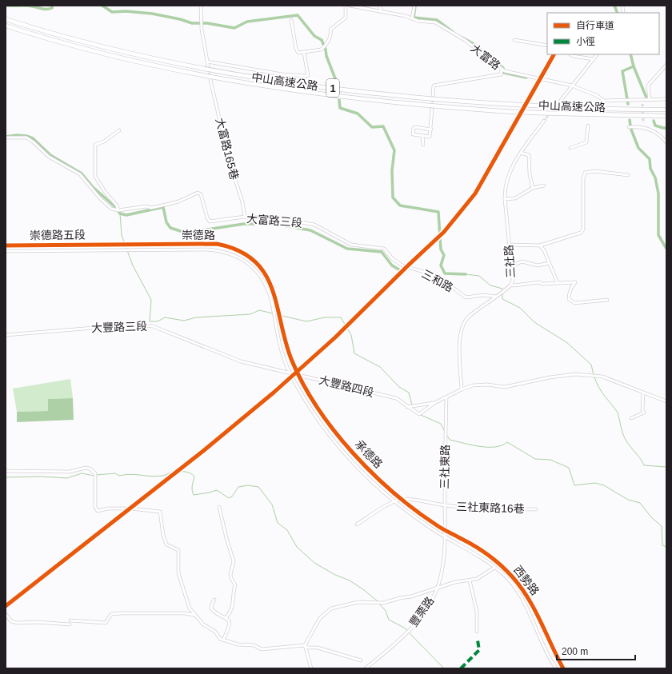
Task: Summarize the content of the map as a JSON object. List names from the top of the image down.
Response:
{
  "streets": {
    "highway": ["中山高速公路", "1"],
    "street": [
      "大富路",
      "大富路165巷",
      "大富路三段",
      "崇德路五段",
      "崇德路",
      "三社路",
      "三和路",
      "大豐路三段",
      "大豐路四段",
      "承德路",
      "三社東路",
      "三社東路16巷",
      "西勢路",
      "豐栗路"
    ]
  },
  "crossings": [
    ["大富路165巷", "大富路三段"],
    ["大富路三段", "三和路"],
    ["崇德路五段", "崇德路"],
    ["崇德路", "大豐路四段"],
    ["崇德路", "承德路"],
    ["三社路", "三和路"],
    ["三社路", "大豐路四段"],
    ["大豐路三段", "大豐路四段"],
    ["大豐路四段", "承德路"],
    ["大豐路四段", "三社東路"],
    ["承德路", "三社東路"],
    ["承德路", "三社東路16巷"],
    ["承德路", "西勢路"],
    ["承德路", "豐栗路"],
    ["三社東路", "三社東路16巷"],
    ["三社東路", "西勢路"],
    ["三社東路", "豐栗路"],
    ["西勢路", "豐栗路"]
  ],
  "legend": ["自行車道", "小徑"],
  "scale_bar": "200 m"
}
